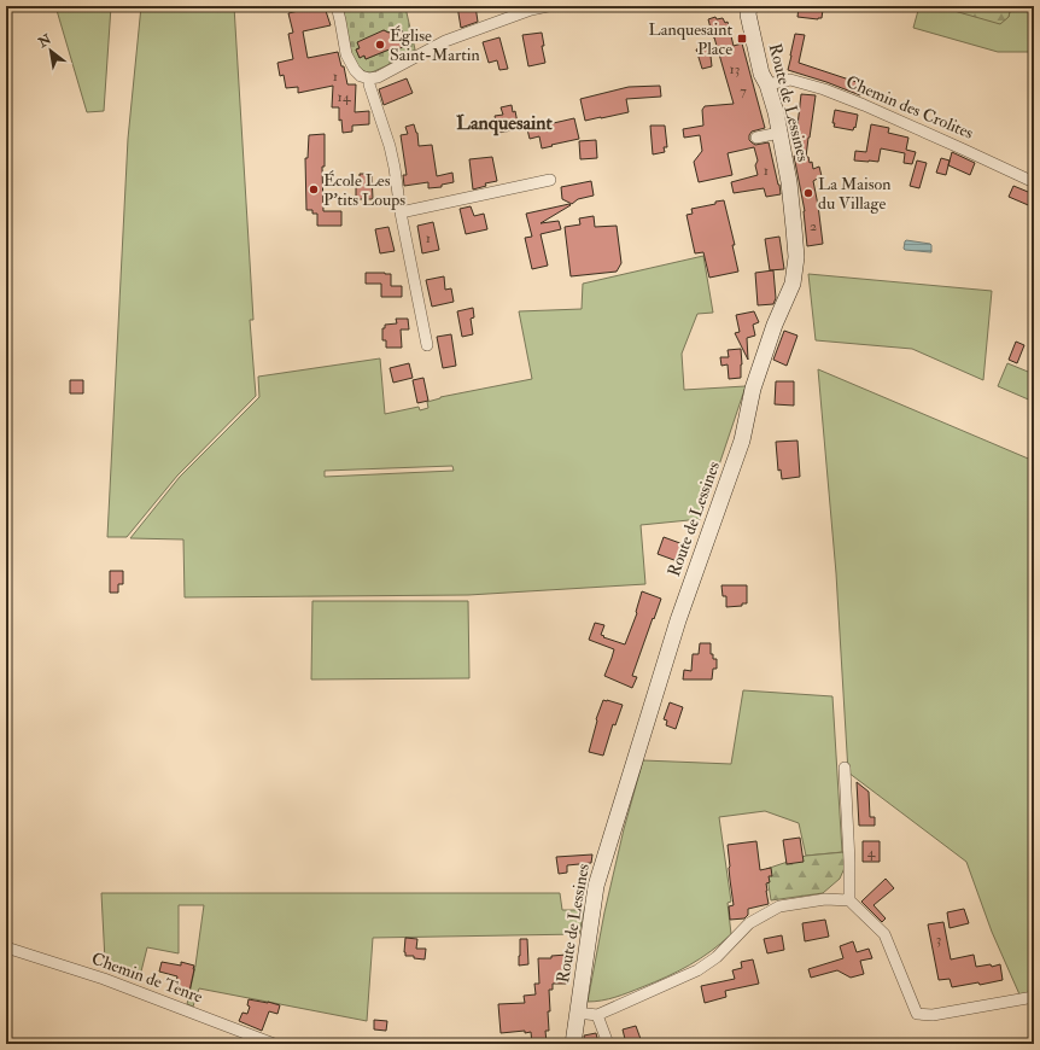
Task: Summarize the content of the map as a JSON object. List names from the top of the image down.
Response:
{
  "streets": {
    "main road": ["Route de Lessines"],
    "street": ["Chemin des Crolites", "Chemin de Tenre"]
  },
  "crossings": [
    ["Route de Lessines", "Chemin des Crolites"]
  ],
  "districts": ["Lanquesaint"],
  "places": {
    "transit": ["Lanquesaint Place"],
    "other": ["Église Saint-Martin", "École Les P'tits Loups", "La Maison du Village"]
  },
  "house_numbers": [
    "13",
    "1",
    "7",
    "14",
    "1",
    "2",
    "1",
    "4",
    "3"
  ],
  "north": "top left"
}
